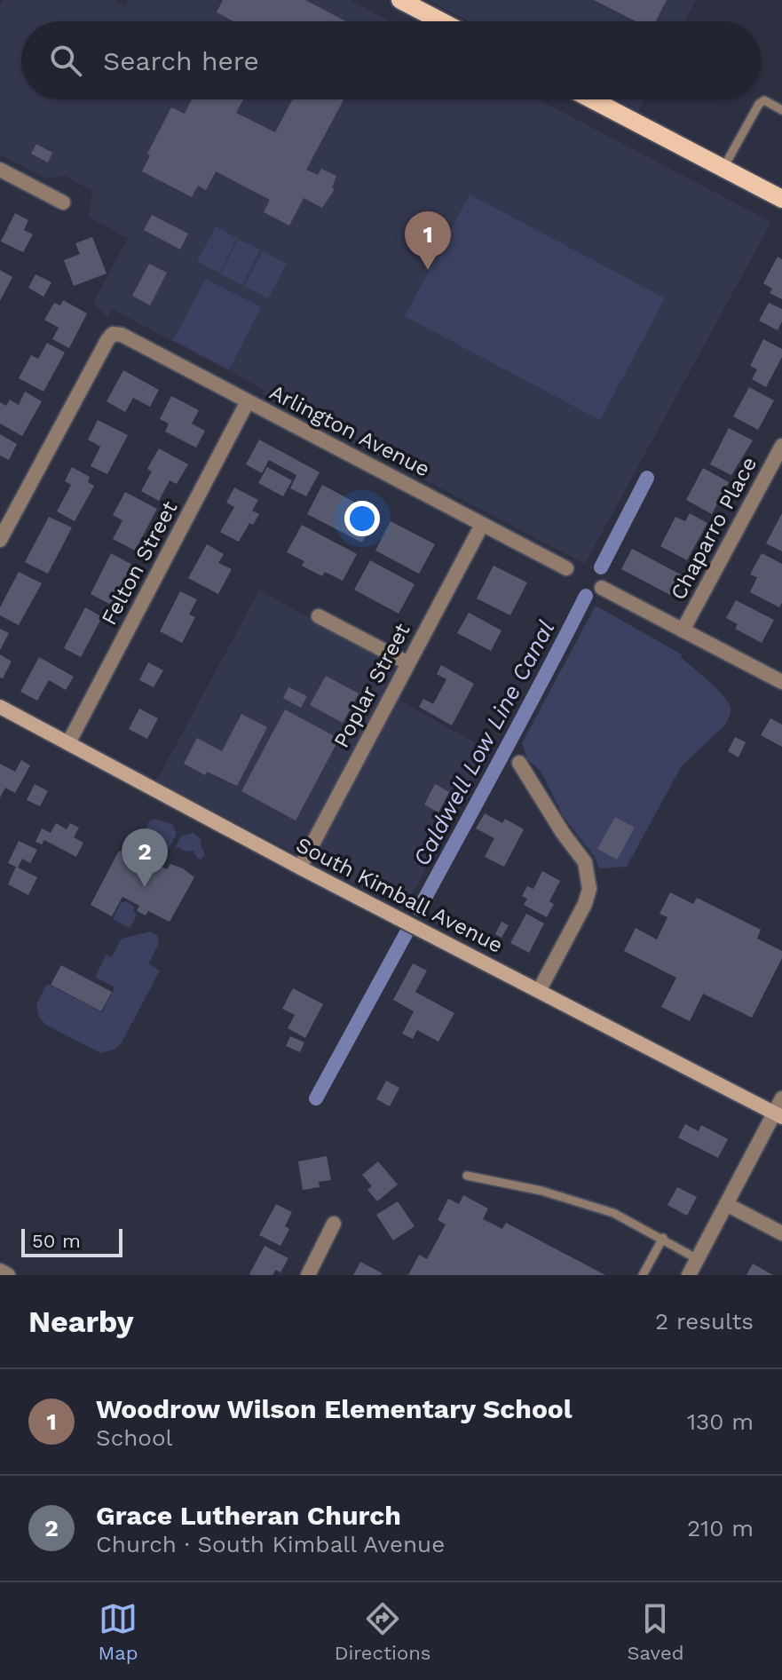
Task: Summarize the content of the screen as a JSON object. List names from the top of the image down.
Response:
{
  "streets": {
    "street": [
      "Arlington Avenue",
      "Chaparro Place",
      "Felton Street",
      "Poplar Street",
      "South Kimball Avenue"
    ]
  },
  "crossings": [
    ["Arlington Avenue", "Felton Street"],
    ["Arlington Avenue", "Poplar Street"],
    ["Felton Street", "South Kimball Avenue"],
    ["Poplar Street", "South Kimball Avenue"]
  ],
  "water": ["Caldwell Low Line Canal"],
  "scale_bar": "50 m",
  "page": {
    "search": "Search here",
    "pins": ["1", "2"],
    "scale": "50 m",
    "heading": ["Nearby", "2 results"],
    "list": [
      {
        "mark": "1",
        "name": "Woodrow Wilson Elementary School",
        "note": "School",
        "value": "130 m"
      },
      {
        "mark": "2",
        "name": "Grace Lutheran Church",
        "note": "Church · South Kimball Avenue",
        "value": "210 m"
      }
    ],
    "nav": ["Map", "Directions", "Saved"]
  }
}
